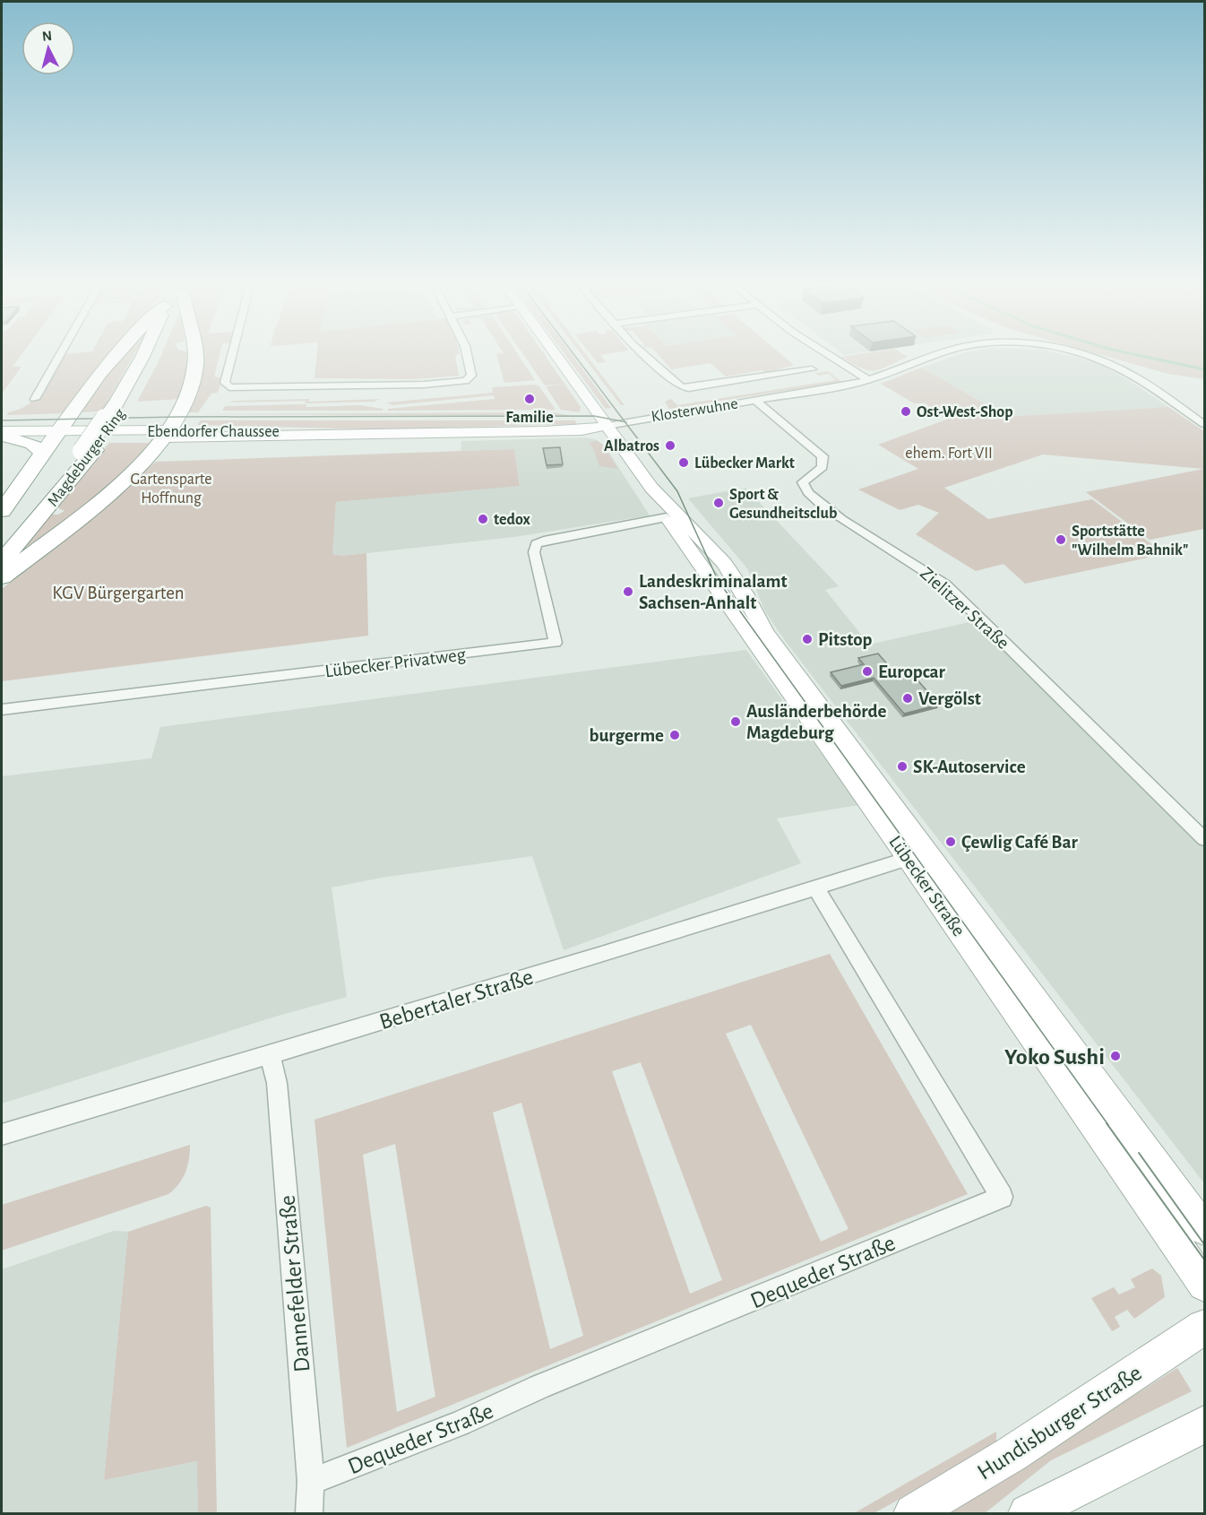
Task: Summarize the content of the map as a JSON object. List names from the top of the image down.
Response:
{
  "streets": {
    "highway": ["Magdeburger Ring"],
    "main road": ["Ebendorfer Chaussee", "Lübecker Straße", "Hundisburger Straße"],
    "street": [
      "Klosterwuhne",
      "Zielitzer Straße",
      "Lübecker Privatweg",
      "Bebertaler Straße",
      "Dequeder Straße",
      "Dannefelder Straße"
    ]
  },
  "crossings": [
    ["Klosterwuhne", "Ebendorfer Chaussee"],
    ["Klosterwuhne", "Zielitzer Straße"],
    ["Klosterwuhne", "Lübecker Straße"],
    ["Ebendorfer Chaussee", "Lübecker Straße"],
    ["Lübecker Privatweg", "Lübecker Straße"],
    ["Lübecker Straße", "Bebertaler Straße"],
    ["Bebertaler Straße", "Dequeder Straße"],
    ["Bebertaler Straße", "Dannefelder Straße"],
    ["Dequeder Straße", "Dannefelder Straße"]
  ],
  "parks": ["ehem. Fort VII", "Gartensparte Hoffnung", "KGV Bürgergarten"],
  "places": [
    "Familie",
    "Ost-West-Shop",
    "Albatros",
    "Lübecker Markt",
    "Sport & Gesundheitsclub",
    "tedox",
    "Sportstätte \"Wilhelm Bahnik\"",
    "Landeskriminalamt Sachsen-Anhalt",
    "Pitstop",
    "Europcar",
    "Vergölst",
    "Ausländerbehörde Magdeburg",
    "burgerme",
    "SK-Autoservice",
    "Çewlig Café Bar",
    "Yoko Sushi"
  ],
  "north": "top"
}
